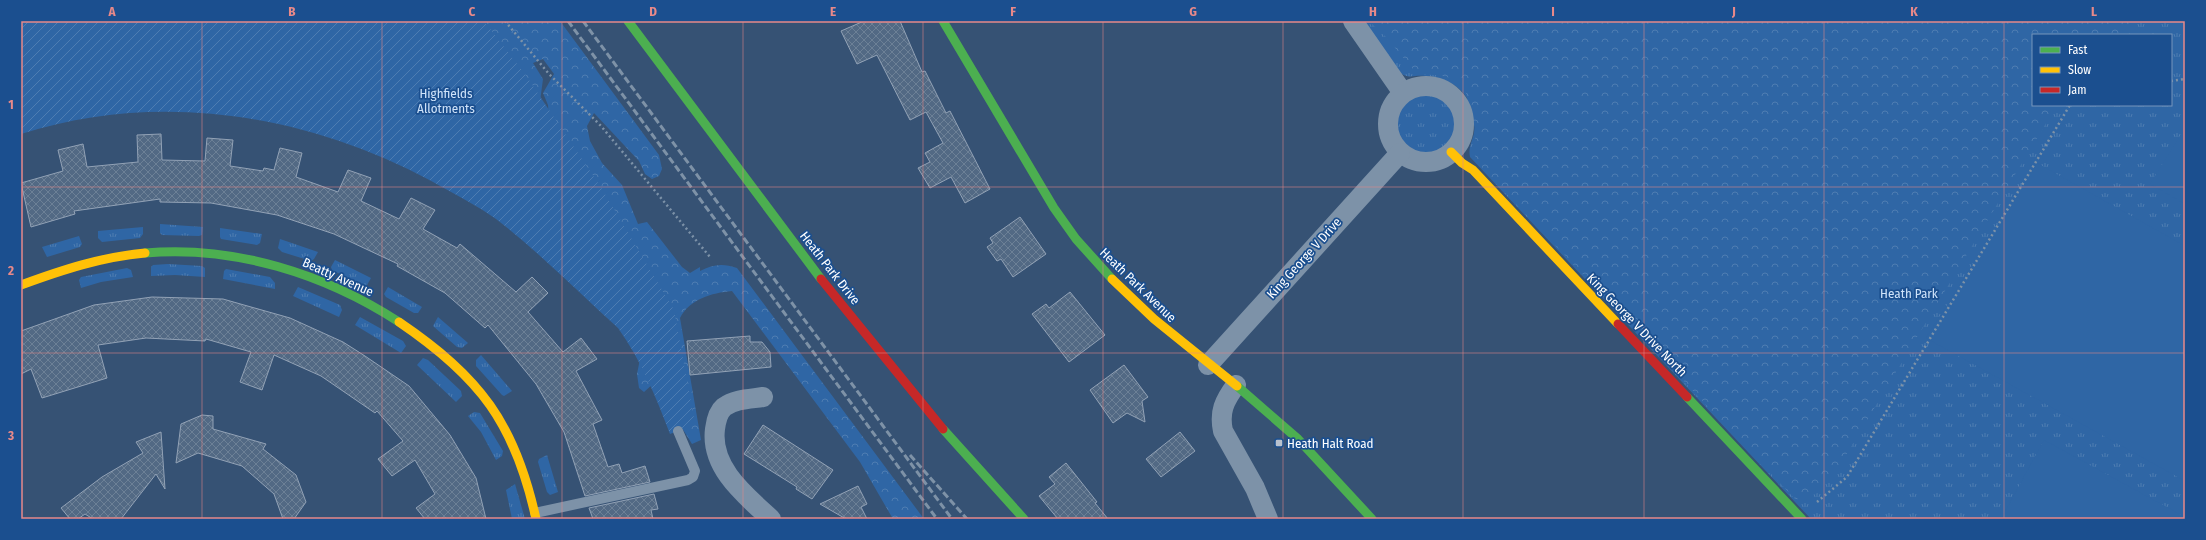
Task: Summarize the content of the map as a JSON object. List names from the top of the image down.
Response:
{
  "streets": {
    "street": [
      "King George V Drive",
      "Heath Park Drive",
      "Beatty Avenue",
      "Heath Park Avenue",
      "King George V Drive North"
    ]
  },
  "crossings": [
    ["King George V Drive", "Heath Park Avenue"],
    ["King George V Drive", "King George V Drive North"]
  ],
  "parks": ["Highfields Allotments", "Heath Park"],
  "places": {
    "transit": ["Heath Halt Road"]
  },
  "legend": ["Fast", "Slow", "Jam"],
  "grid": {
    "columns": [
      "A",
      "B",
      "C",
      "D",
      "E",
      "F",
      "G",
      "H",
      "I",
      "J",
      "K",
      "L"
    ],
    "rows": ["1", "2", "3"]
  }
}
